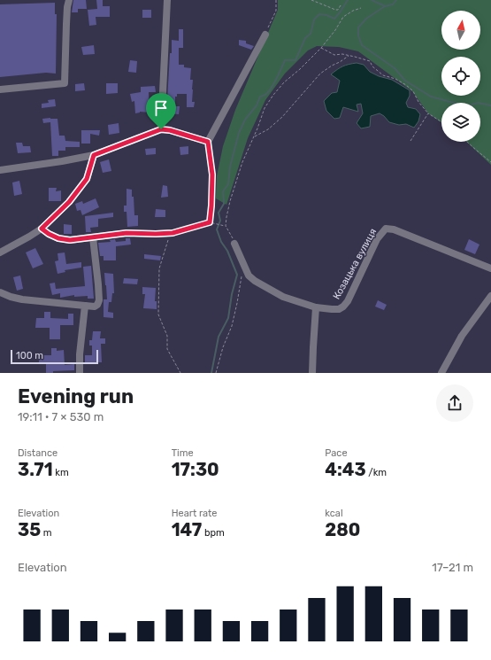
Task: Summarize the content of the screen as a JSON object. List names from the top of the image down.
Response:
{
  "streets": {
    "street": ["Козацька вулиця"]
  },
  "scale_bar": "100 m",
  "north": "top",
  "page": {
    "scale": "100 m",
    "heading": ["Evening run", "19:11 · 7 × 530 m"],
    "stats": [
      ["Distance", "3.71 km"],
      ["Time", "17:30"],
      ["Pace", "4:43 /km"],
      ["Elevation", "35 m"],
      ["Heart rate", "147 bpm"],
      ["kcal", "280"]
    ],
    "chart": ["Elevation", "17–21 m"]
  }
}
